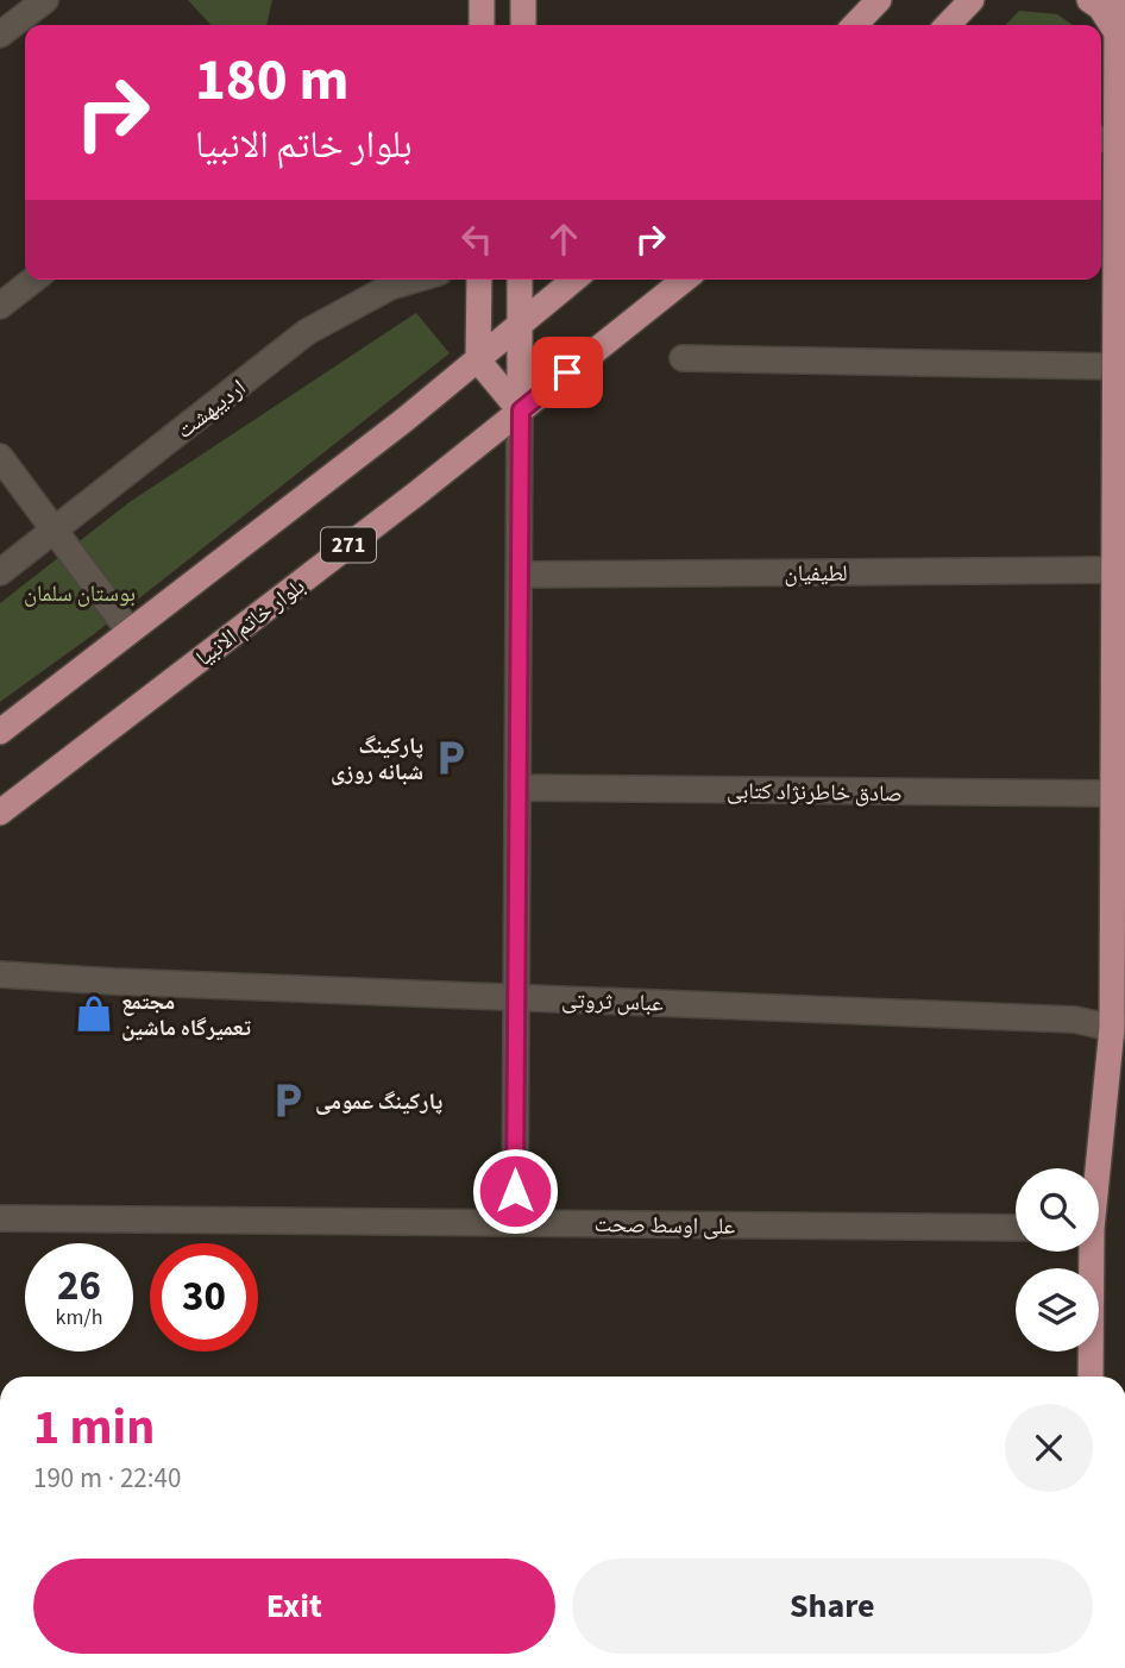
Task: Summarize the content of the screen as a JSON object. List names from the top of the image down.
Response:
{
  "streets": {
    "main road": ["271", "بلوار خاتم الانبیا"],
    "street": [
      "اردیبهشت",
      "لطیفیان",
      "صادق خاطرنژاد کتابی",
      "عباس ثروتی",
      "علی اوسط صحت"
    ]
  },
  "parks": ["بوستان سلمان"],
  "places": {
    "parking": ["پارکینگ شبانه روزی", "پارکینگ عمومی"],
    "shop": ["مجتمع تعمیرگاه ماشین"]
  },
  "page": {
    "turn": ["180 m", "بلوار خاتم الانبیا"],
    "speed": "26 km/h",
    "limit": "30",
    "heading": ["1 min", "190 m · 22:40"],
    "buttons": ["Exit", "Share"]
  }
}
